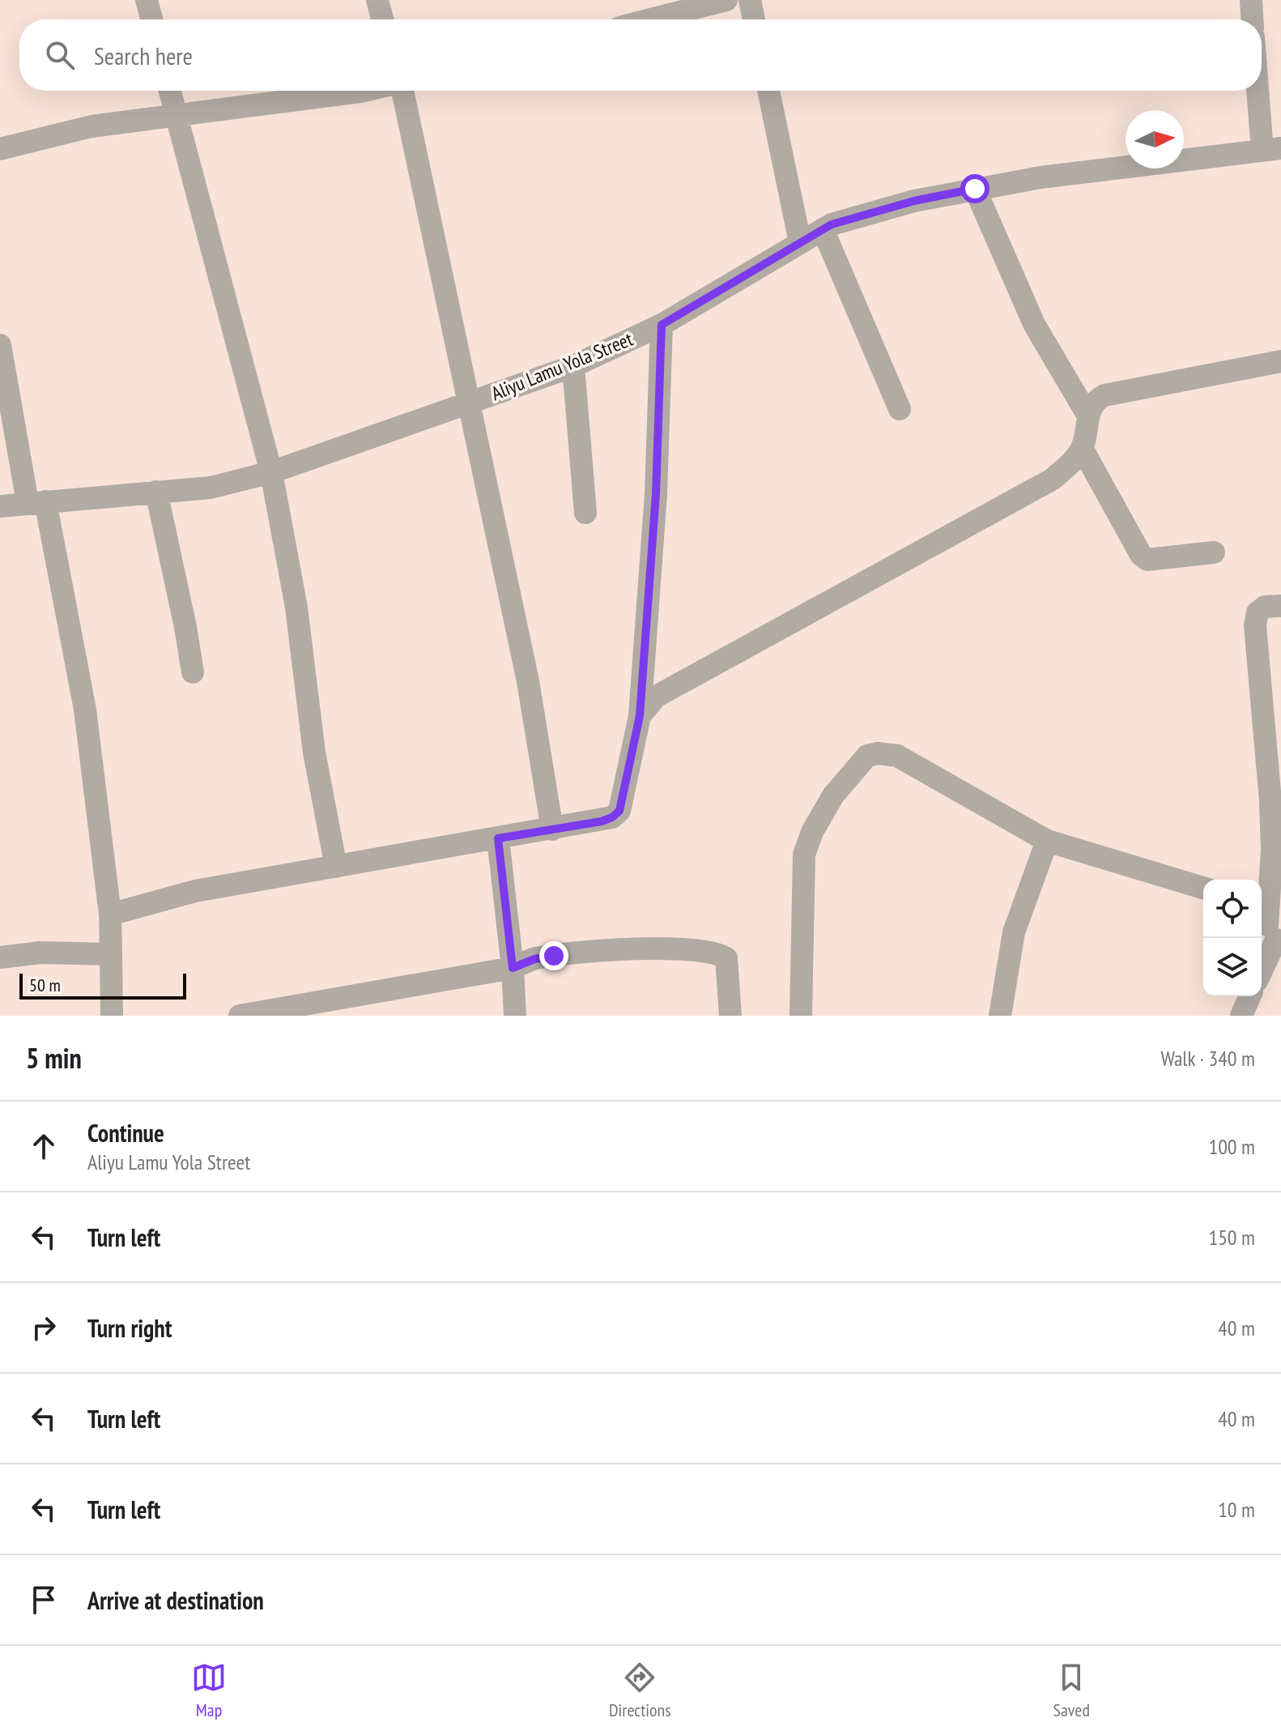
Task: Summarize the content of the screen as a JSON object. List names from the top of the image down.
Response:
{
  "streets": {
    "street": ["Aliyu Lamu Yola Street"]
  },
  "scale_bar": "50 m",
  "north": "right",
  "page": {
    "search": "Search here",
    "scale": "50 m",
    "heading": ["5 min", "Walk · 340 m"],
    "list": [
      ["Continue", "Aliyu Lamu Yola Street", "100 m"],
      ["Turn left", "150 m"],
      ["Turn right", "40 m"],
      ["Turn left", "40 m"],
      ["Turn left", "10 m"],
      "Arrive at destination"
    ],
    "nav": ["Map", "Directions", "Saved"]
  }
}
